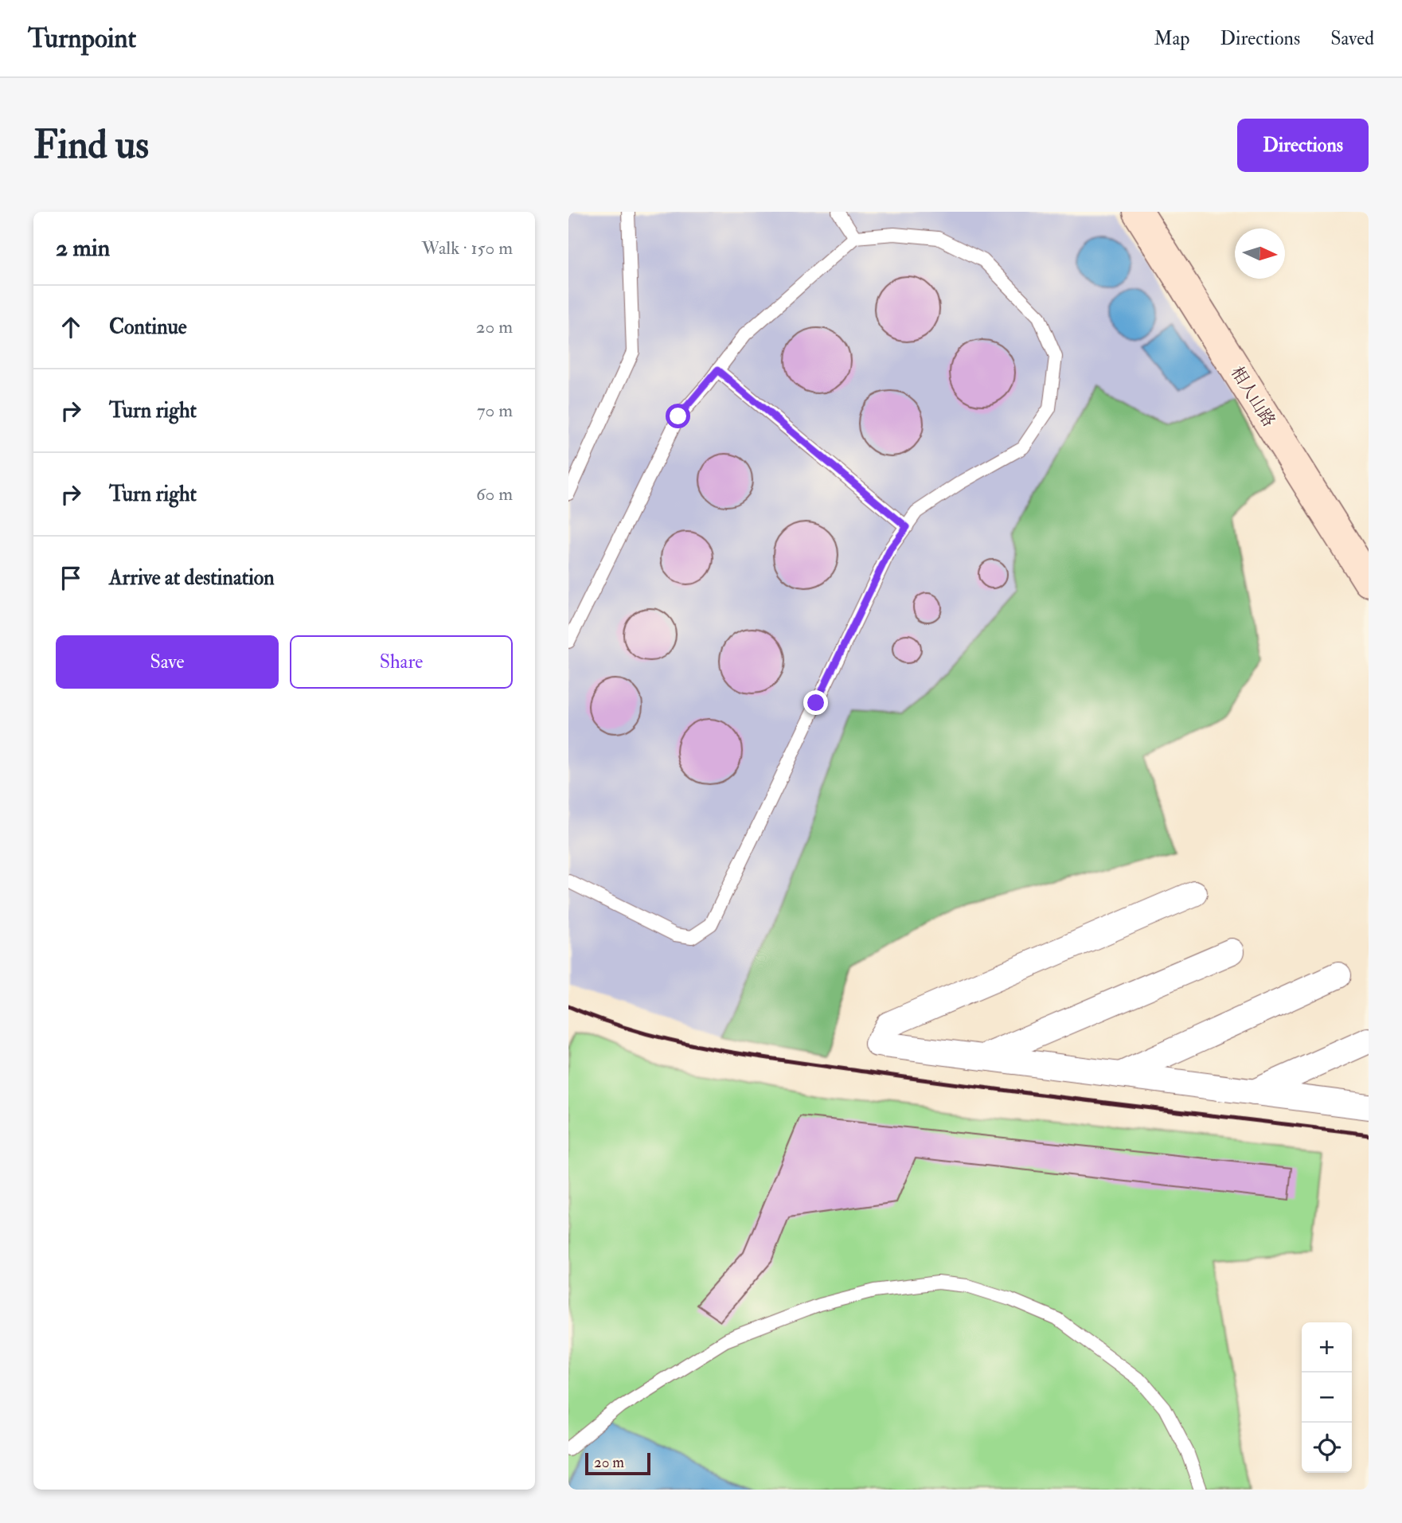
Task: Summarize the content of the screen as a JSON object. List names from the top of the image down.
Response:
{
  "streets": {
    "street": ["相人山路"]
  },
  "scale_bar": "20 m",
  "north": "right",
  "page": {
    "header": "Turnpoint",
    "nav": ["Map", "Directions", "Saved"],
    "buttons": [
      "Directions",
      ["Save", "Share"]
    ],
    "title": "Find us",
    "heading": ["2 min", "Walk · 150 m"],
    "list": [
      ["Continue", "20 m"],
      ["Turn right", "70 m"],
      ["Turn right", "60 m"],
      "Arrive at destination"
    ],
    "map_buttons": ["+", "−"],
    "scale": "20 m"
  }
}
